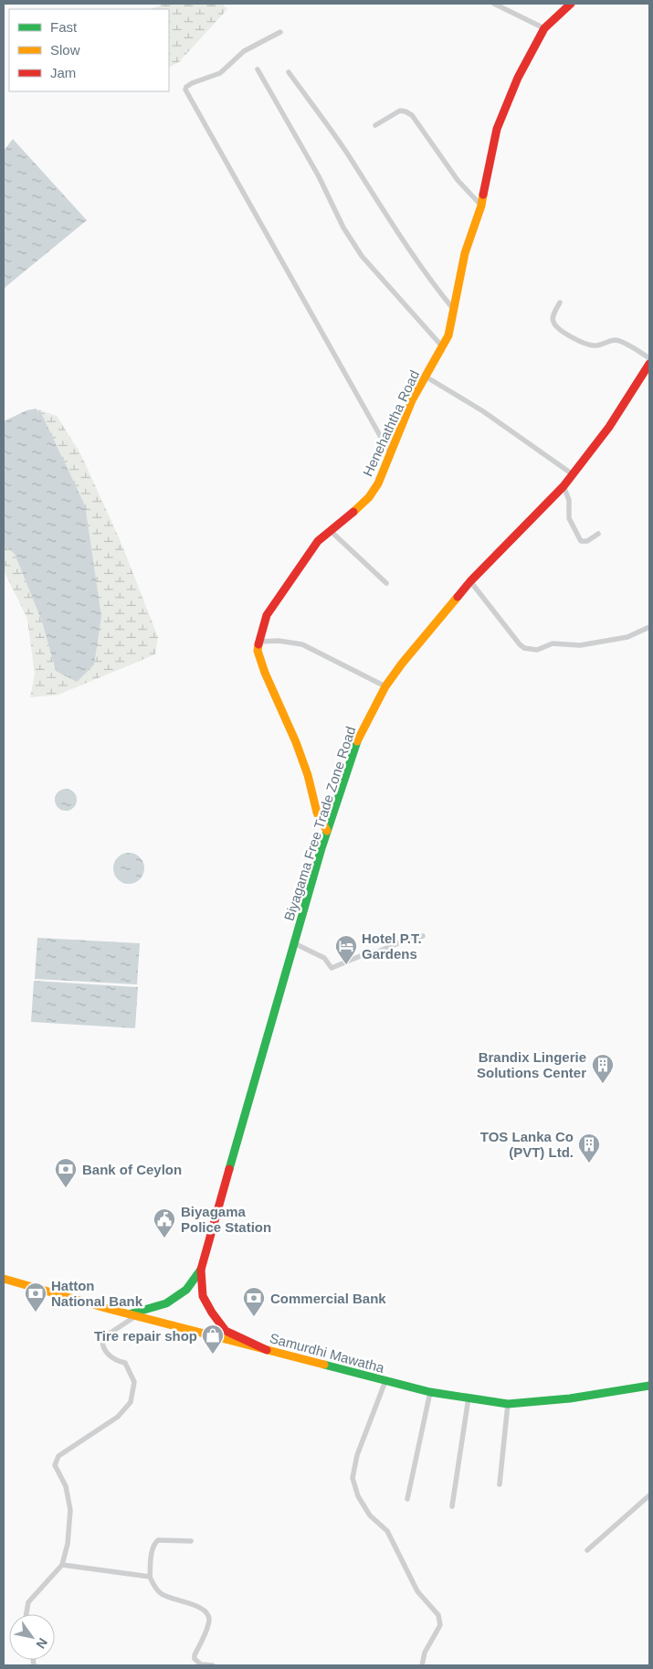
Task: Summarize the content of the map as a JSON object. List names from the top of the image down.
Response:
{
  "streets": {
    "main road": ["Henehaththa Road", "Biyagama Free Trade Zone Road", "Samurdhi Mawatha"]
  },
  "crossings": [
    ["Henehaththa Road", "Biyagama Free Trade Zone Road"],
    ["Biyagama Free Trade Zone Road", "Samurdhi Mawatha"]
  ],
  "places": {
    "hotel": ["Hotel P.T. Gardens"],
    "building": ["Brandix Lingerie Solutions Center", "TOS Lanka Co (PVT) Ltd."],
    "bank": ["Bank of Ceylon", "Hatton National Bank", "Commercial Bank"],
    "public building": ["Biyagama Police Station"],
    "shop": ["Tire repair shop"]
  },
  "legend": ["Fast", "Slow", "Jam"],
  "north": "bottom right"
}
